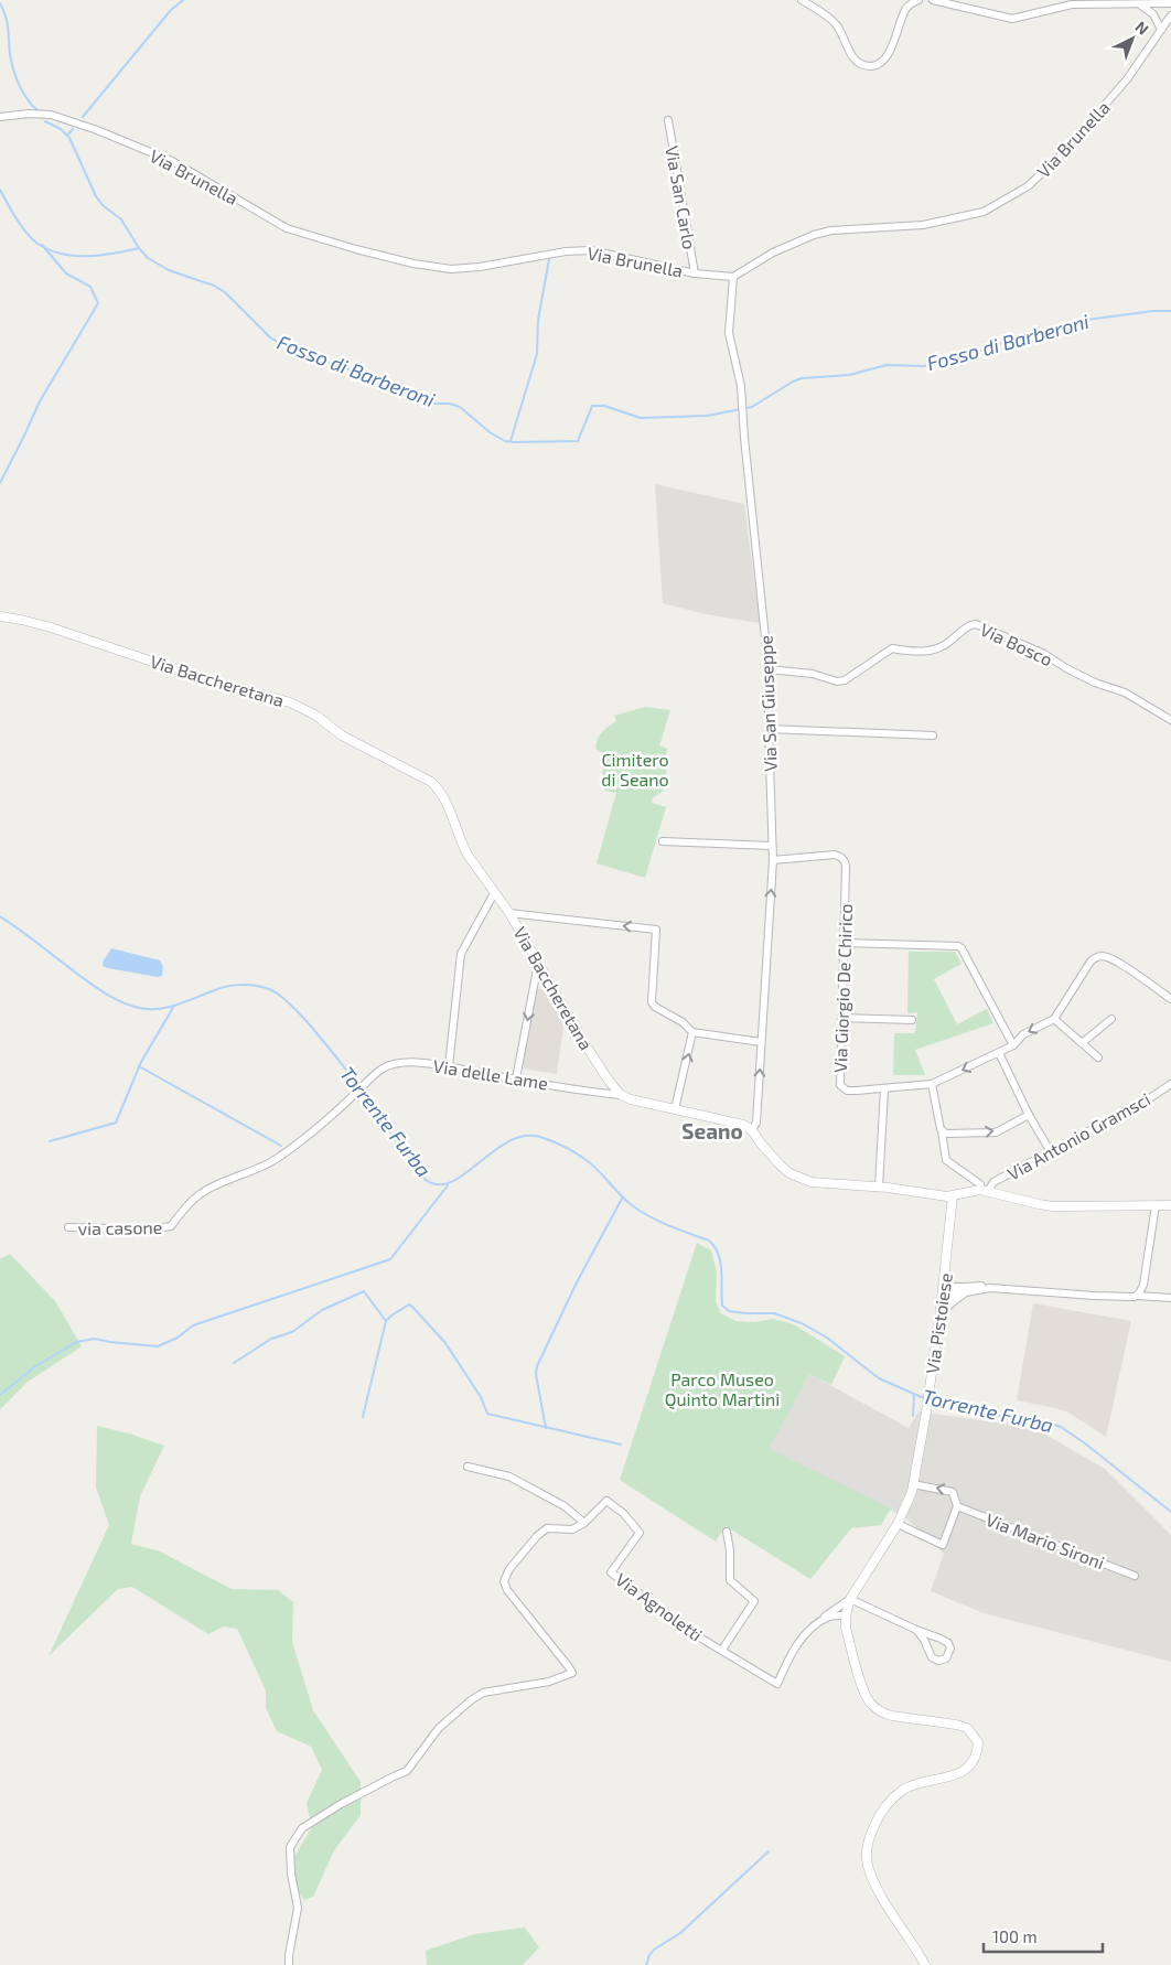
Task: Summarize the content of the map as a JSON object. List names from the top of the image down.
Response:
{
  "streets": {
    "street": [
      "Via Brunella",
      "Via San Carlo",
      "Via Bosco",
      "Via Baccheretana",
      "Via San Giuseppe",
      "Via Giorgio De Chirico",
      "Via delle Lame",
      "Via Antonio Gramsci",
      "via casone",
      "Via Pistoiese",
      "Via Mario Sironi",
      "Via Agnoletti"
    ]
  },
  "crossings": [
    ["Via Brunella", "Via San Carlo"],
    ["Via Brunella", "Via San Giuseppe"],
    ["Via Bosco", "Via San Giuseppe"],
    ["Via Baccheretana", "Via delle Lame"],
    ["Via San Giuseppe", "Via Giorgio De Chirico"],
    ["Via delle Lame", "via casone"],
    ["Via Pistoiese", "Via Mario Sironi"],
    ["Via Pistoiese", "Via Agnoletti"]
  ],
  "districts": ["Seano"],
  "water": ["Fosso di Barberoni", "Torrente Furba"],
  "parks": ["Cimitero di Seano", "Parco Museo Quinto Martini"],
  "scale_bar": "100 m",
  "north": "top right"
}
